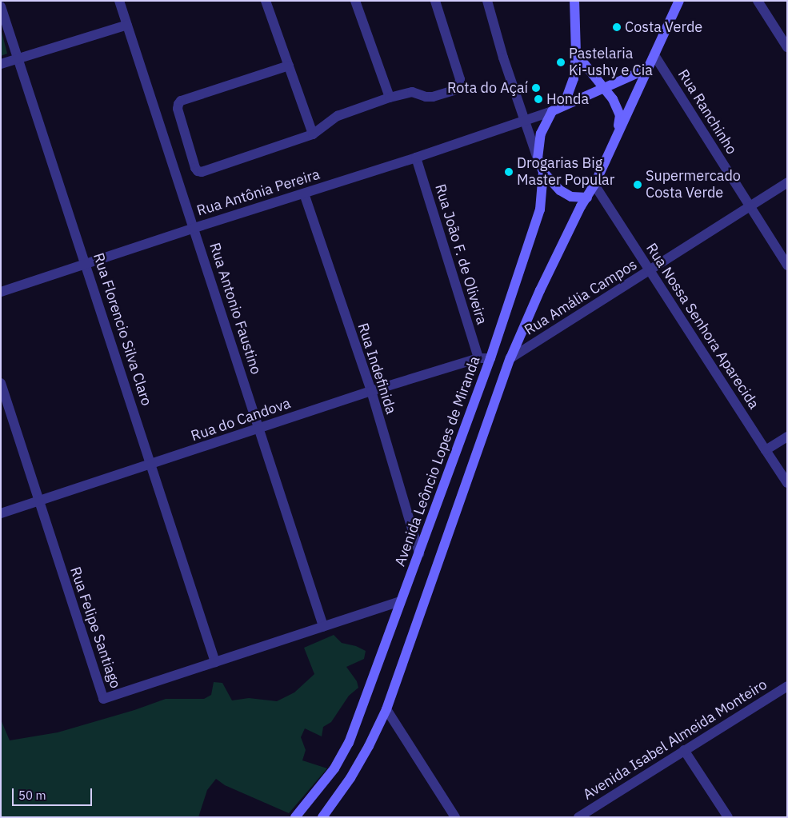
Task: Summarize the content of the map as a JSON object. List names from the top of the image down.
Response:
{
  "streets": {
    "main road": ["Avenida Leôncio Lopes de Miranda"],
    "street": [
      "Rua Ranchinho",
      "Rua Antônia Pereira",
      "Rua João F. de Oliveira",
      "Rua Amália Campos",
      "Rua Antonio Faustino",
      "Rua Nossa Senhora Aparecida",
      "Rua Florencio Silva Claro",
      "Rua Indefinida",
      "Rua do Candova",
      "Rua Felipe Santiago",
      "Avenida Isabel Almeida Monteiro"
    ]
  },
  "crossings": [
    ["Rua Ranchinho", "Rua Amália Campos"],
    ["Rua Antônia Pereira", "Rua João F. de Oliveira"],
    ["Rua Antônia Pereira", "Rua Antonio Faustino"],
    ["Rua Antônia Pereira", "Rua Nossa Senhora Aparecida"],
    ["Rua Antônia Pereira", "Rua Florencio Silva Claro"],
    ["Rua Antônia Pereira", "Rua Indefinida"],
    ["Rua Antônia Pereira", "Avenida Leôncio Lopes de Miranda"],
    ["Rua João F. de Oliveira", "Rua do Candova"],
    ["Rua Amália Campos", "Rua Nossa Senhora Aparecida"],
    ["Rua Antonio Faustino", "Rua do Candova"],
    ["Rua Antonio Faustino", "Rua Felipe Santiago"],
    ["Rua Nossa Senhora Aparecida", "Avenida Leôncio Lopes de Miranda"],
    ["Rua Florencio Silva Claro", "Rua do Candova"],
    ["Rua Florencio Silva Claro", "Rua Felipe Santiago"],
    ["Rua Indefinida", "Rua do Candova"],
    ["Rua Indefinida", "Avenida Leôncio Lopes de Miranda"],
    ["Rua do Candova", "Avenida Leôncio Lopes de Miranda"],
    ["Rua do Candova", "Rua Felipe Santiago"],
    ["Avenida Leôncio Lopes de Miranda", "Rua Felipe Santiago"]
  ],
  "places": [
    "Costa Verde",
    "Pastelaria Ki-ushy e Cia",
    "Rota do Açaí",
    "Honda",
    "Drogarias Big Master Popular",
    "Supermercado Costa Verde"
  ],
  "scale_bar": "50 m"
}
